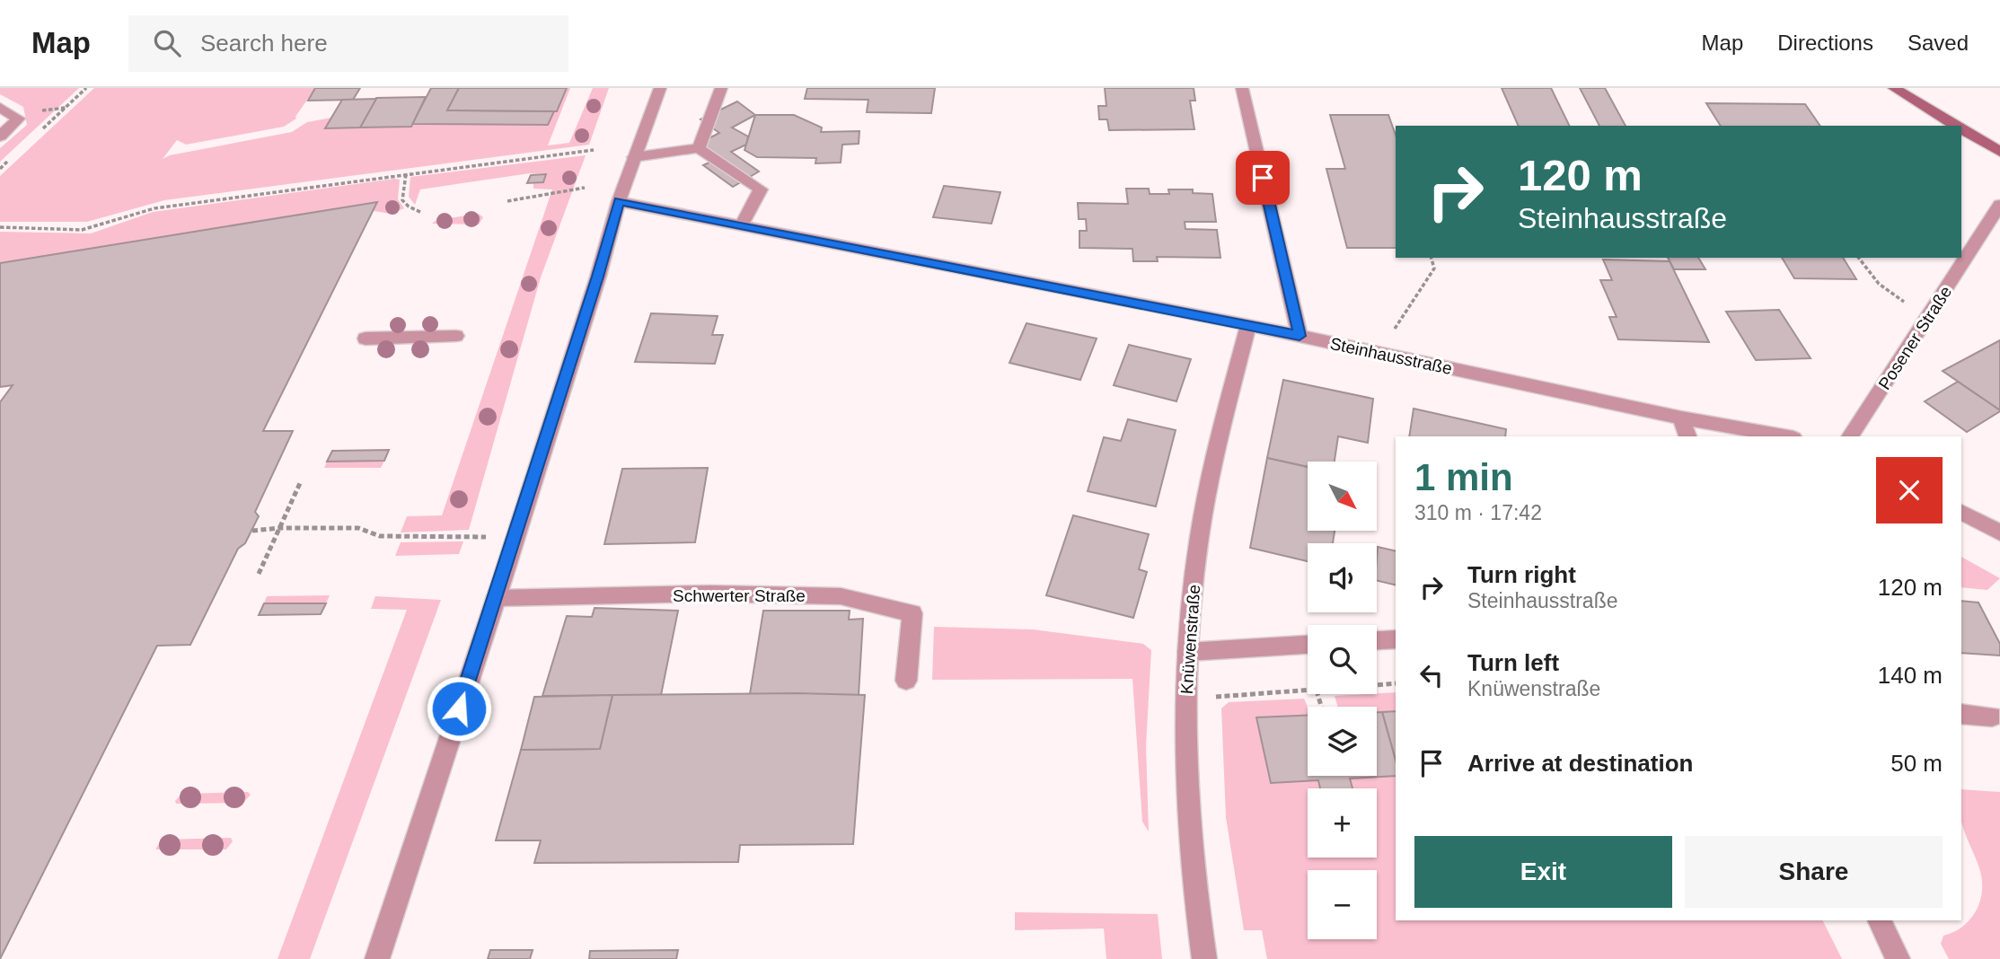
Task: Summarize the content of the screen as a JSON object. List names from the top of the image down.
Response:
{
  "streets": {
    "street": [
      "Posener Straße",
      "Steinhausstraße",
      "Schwerter Straße",
      "Knüwenstraße"
    ]
  },
  "crossings": [
    ["Steinhausstraße", "Knüwenstraße"]
  ],
  "north": "bottom right",
  "page": {
    "header": "Map",
    "search": "Search here",
    "nav": ["Map", "Directions", "Saved"],
    "turn": ["120 m", "Steinhausstraße"],
    "heading": ["1 min", "310 m · 17:42"],
    "map_buttons": ["+", "−"],
    "list": [
      {
        "name": "Turn right",
        "note": "Steinhausstraße",
        "value": "120 m"
      },
      {
        "name": "Turn left",
        "note": "Knüwenstraße",
        "value": "140 m"
      },
      {
        "name": "Arrive at destination",
        "value": "50 m"
      }
    ],
    "buttons": ["Exit", "Share"]
  }
}
